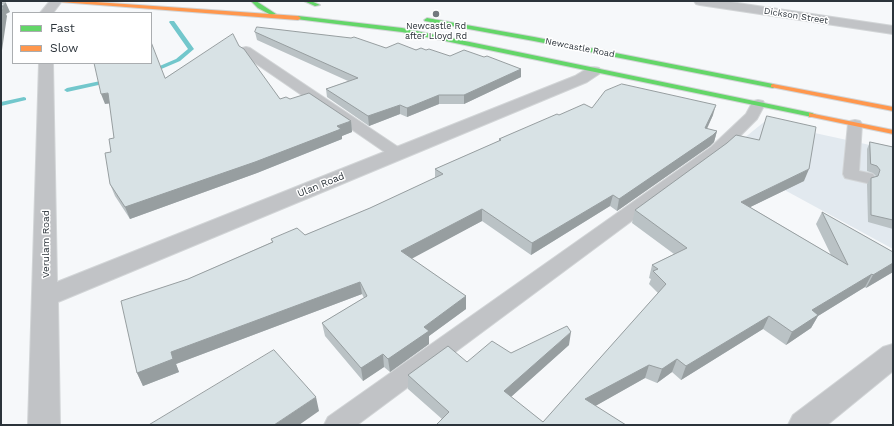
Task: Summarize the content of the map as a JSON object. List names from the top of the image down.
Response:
{
  "streets": {
    "main road": ["Newcastle Road"],
    "street": ["Dickson Street", "Ulan Road", "Verulam Road"]
  },
  "crossings": [
    ["Newcastle Road", "Ulan Road"],
    ["Ulan Road", "Verulam Road"]
  ],
  "places": ["Newcastle Rd after Lloyd Rd"],
  "legend": ["Fast", "Slow"]
}
